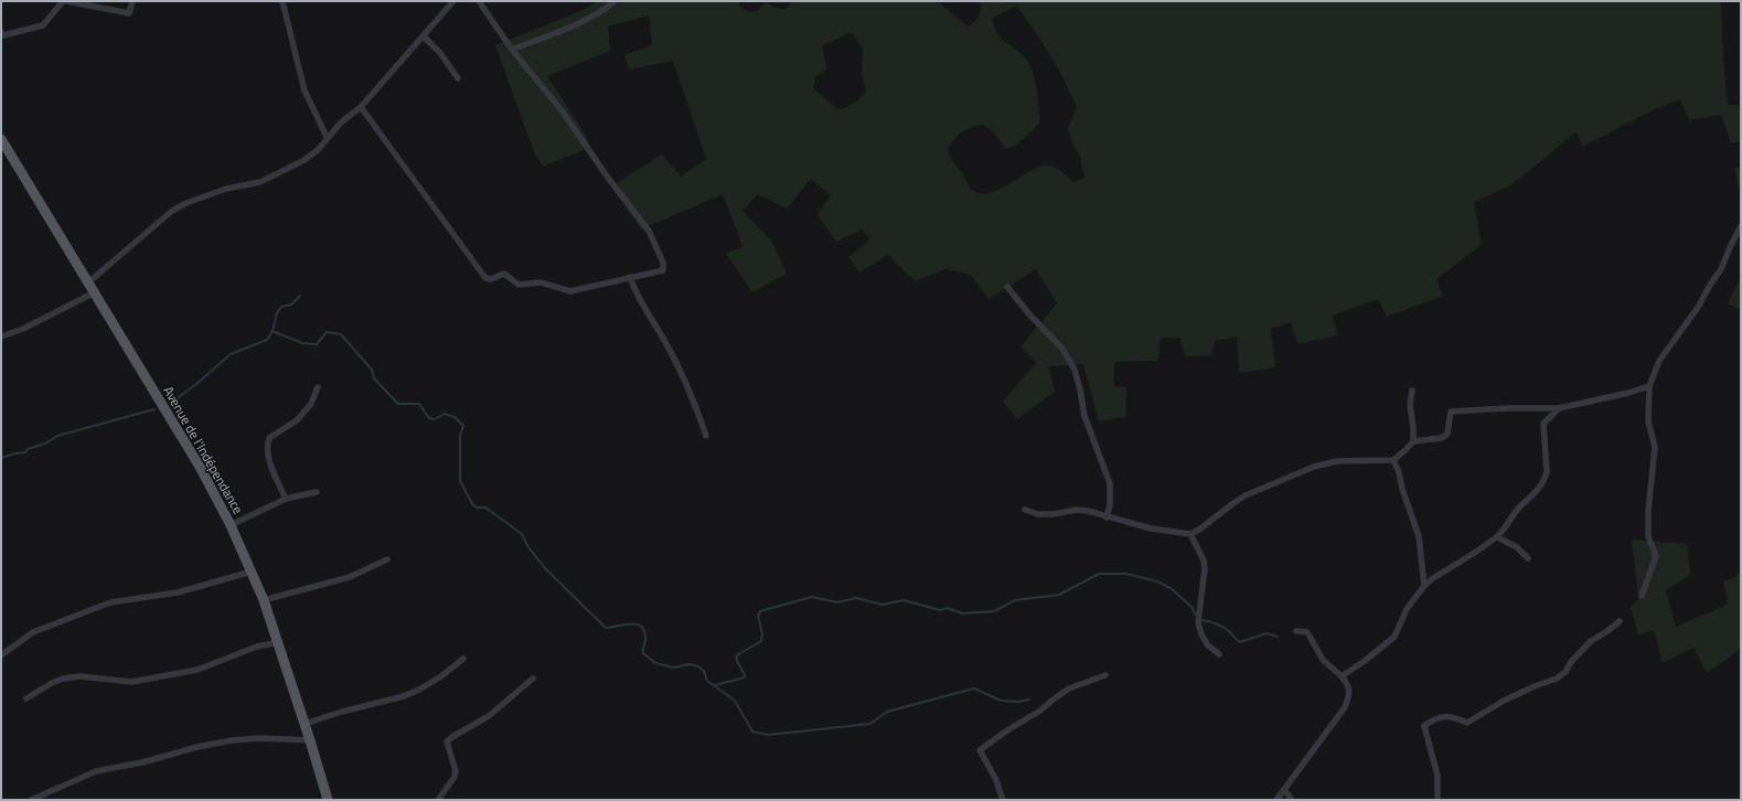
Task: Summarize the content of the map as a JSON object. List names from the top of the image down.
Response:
{
  "streets": {
    "main road": ["Avenue de l'Indépendance"]
  }
}
